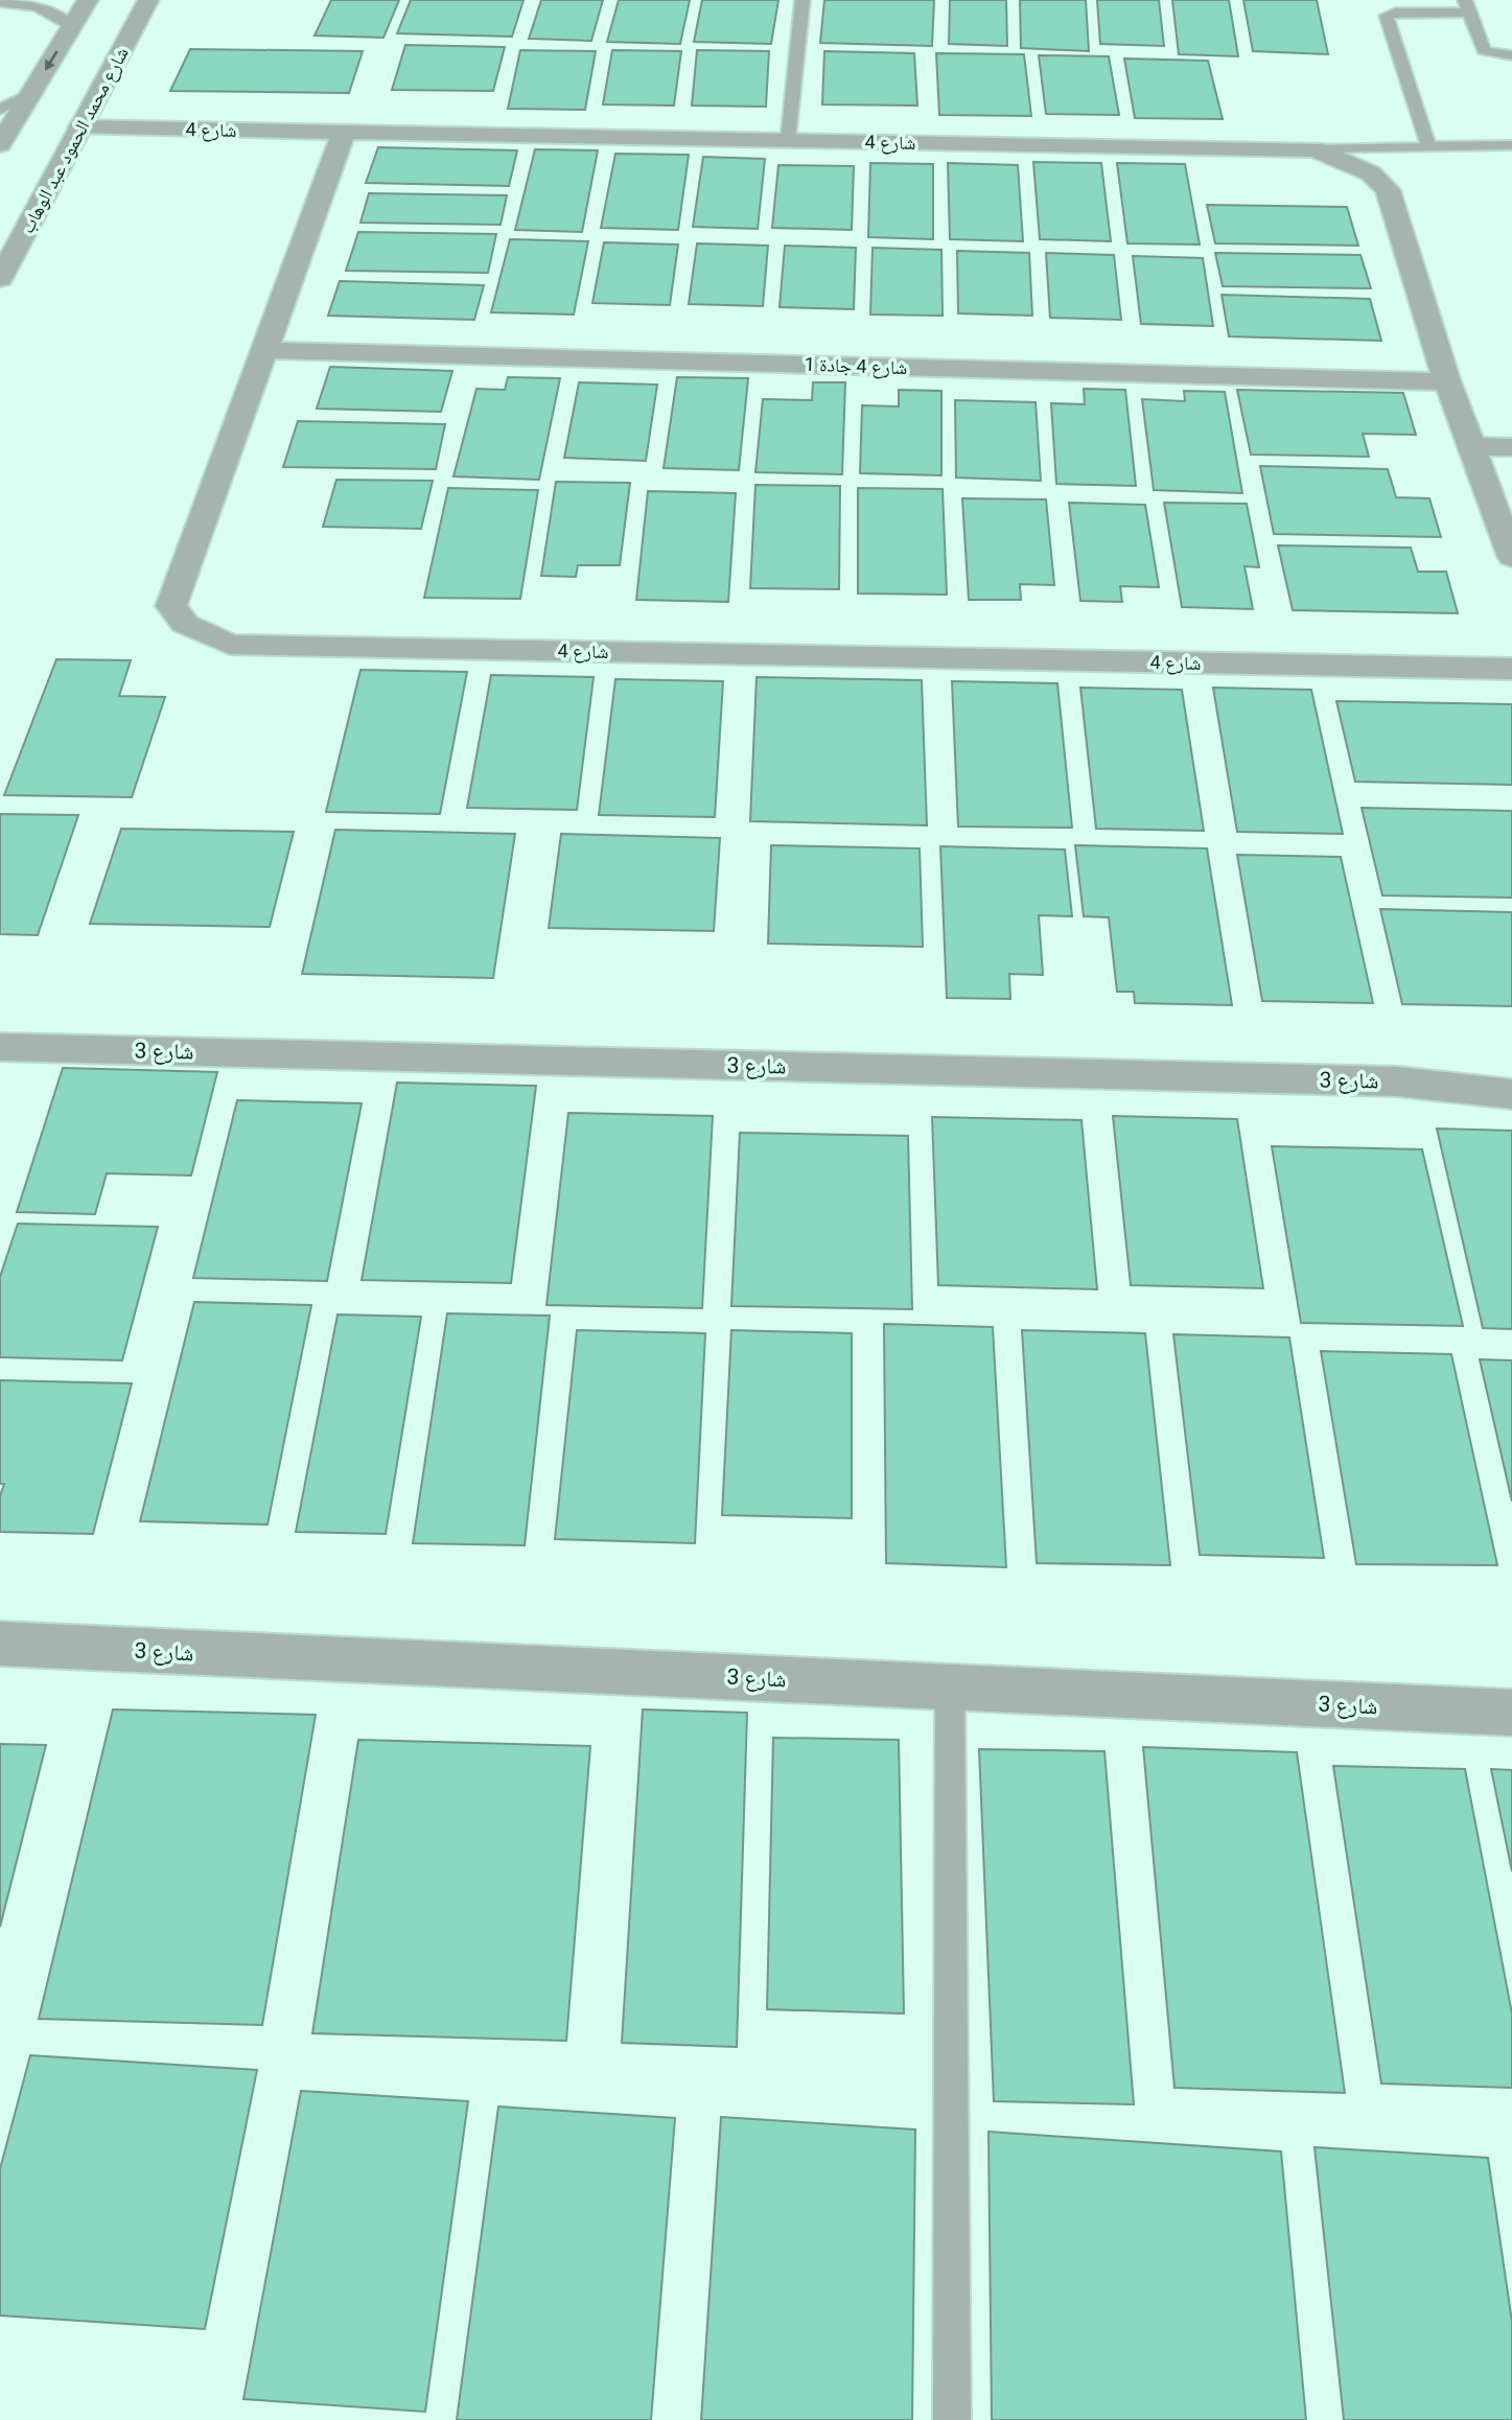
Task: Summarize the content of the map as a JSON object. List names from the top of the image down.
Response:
{
  "streets": {
    "street": [
      "شارع 4",
      "شارع محمد الحمود عبد الوهاب",
      "شارع 4 جادة 1",
      "شارع 3"
    ]
  },
  "crossings": [
    ["شارع 4", "شارع محمد الحمود عبد الوهاب"],
    ["شارع 4", "شارع 4 جادة 1"]
  ]
}
